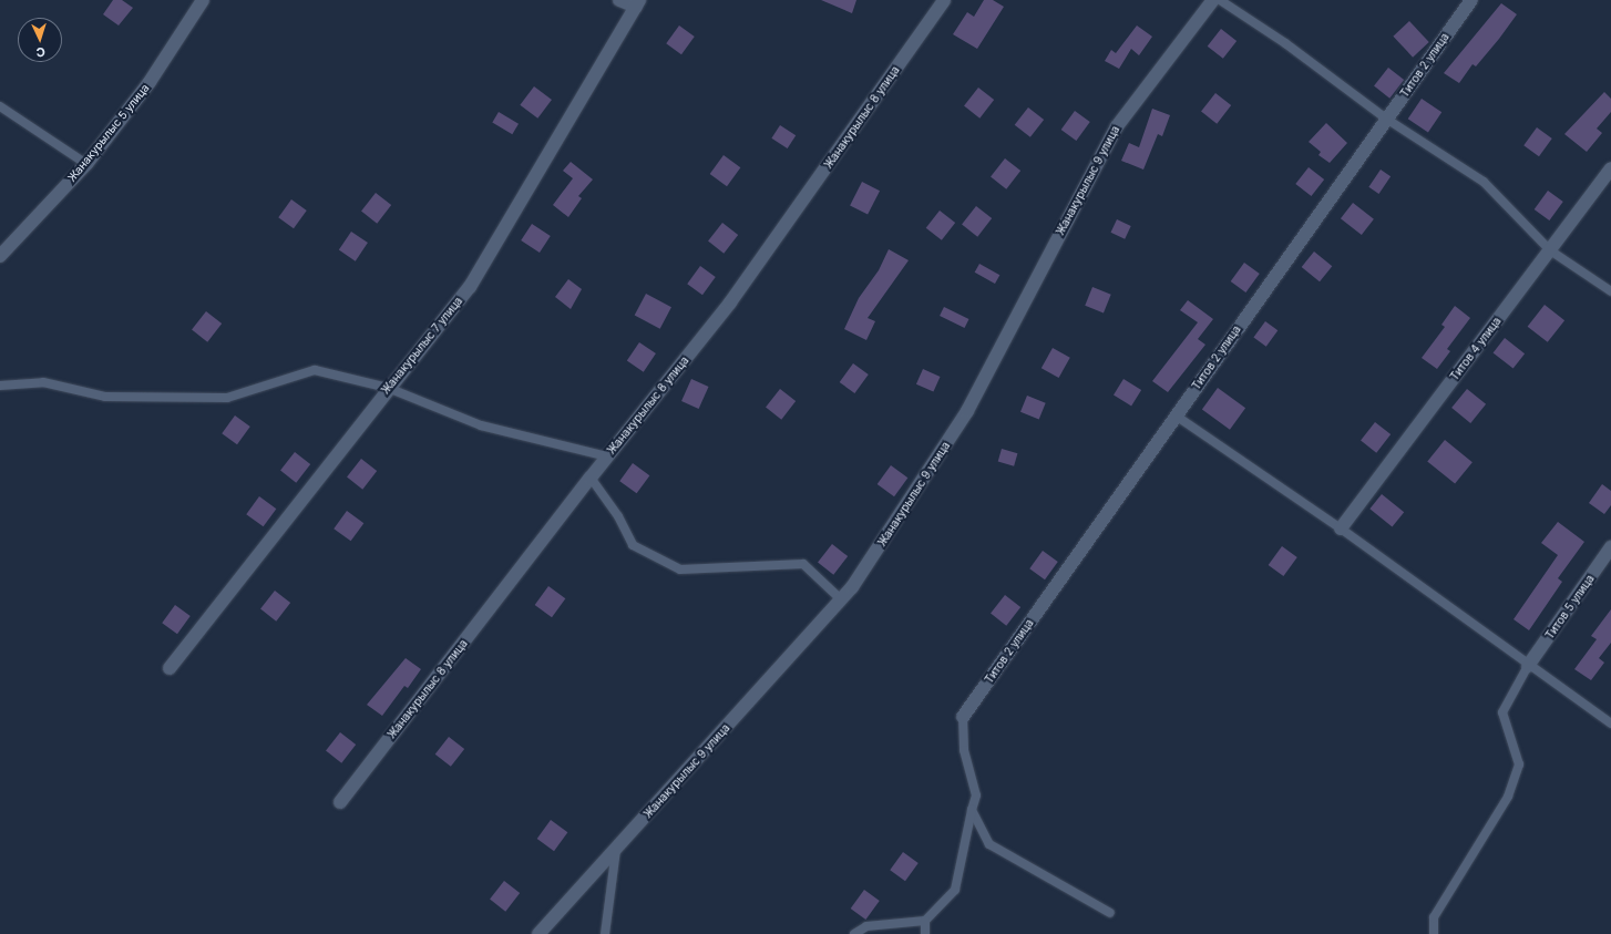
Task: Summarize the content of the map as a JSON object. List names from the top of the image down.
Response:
{
  "streets": {
    "street": [
      "Титов 2 улица",
      "Жанакурылыс 8 улица",
      "Жанакурылыс 5 улица",
      "Жанакурылыс 9 улица",
      "Жанакурылыс 7 улица",
      "Титов 4 улица",
      "Титов 5 улица"
    ]
  },
  "north": "bottom"
}
